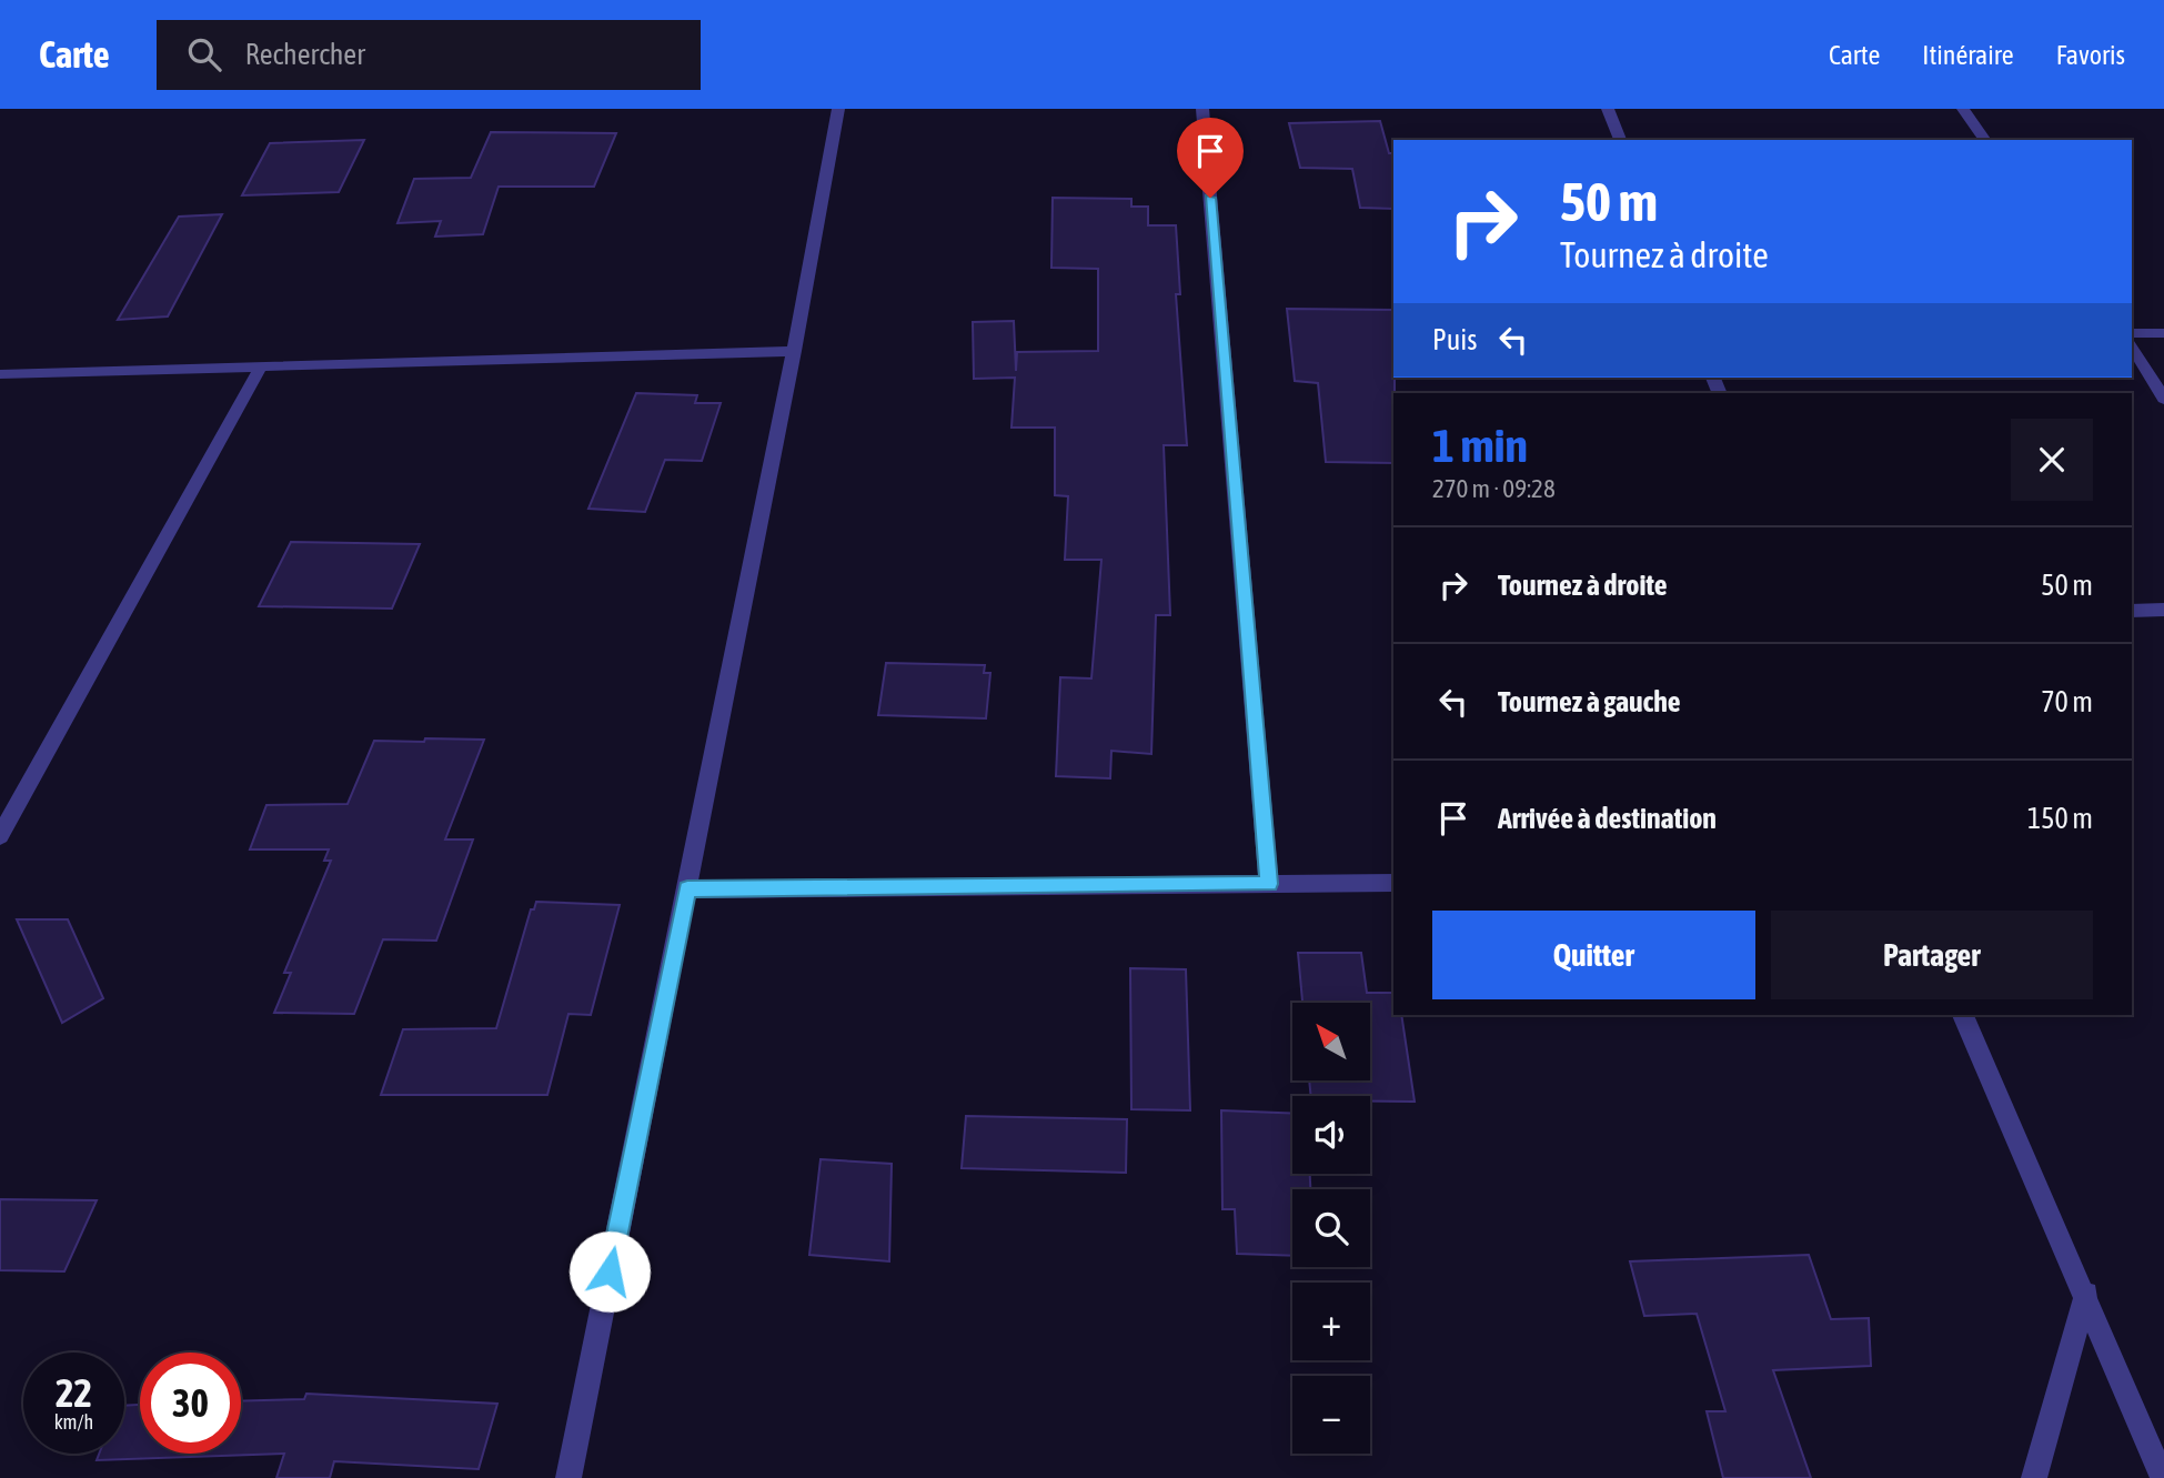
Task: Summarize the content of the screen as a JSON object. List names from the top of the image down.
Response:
{
  "north": "top left",
  "page": {
    "header": "Carte",
    "search": "Rechercher",
    "nav": ["Carte", "Itinéraire", "Favoris"],
    "turn": ["50 m", "Tournez à droite"],
    "then": "Puis",
    "heading": ["1 min", "270 m · 09:28"],
    "list": [
      {
        "name": "Tournez à droite",
        "value": "50 m"
      },
      {
        "name": "Tournez à gauche",
        "value": "70 m"
      },
      {
        "name": "Arrivée à destination",
        "value": "150 m"
      }
    ],
    "buttons": ["Quitter", "Partager"],
    "map_buttons": ["+", "−"],
    "speed": "22 km/h",
    "limit": "30"
  }
}
